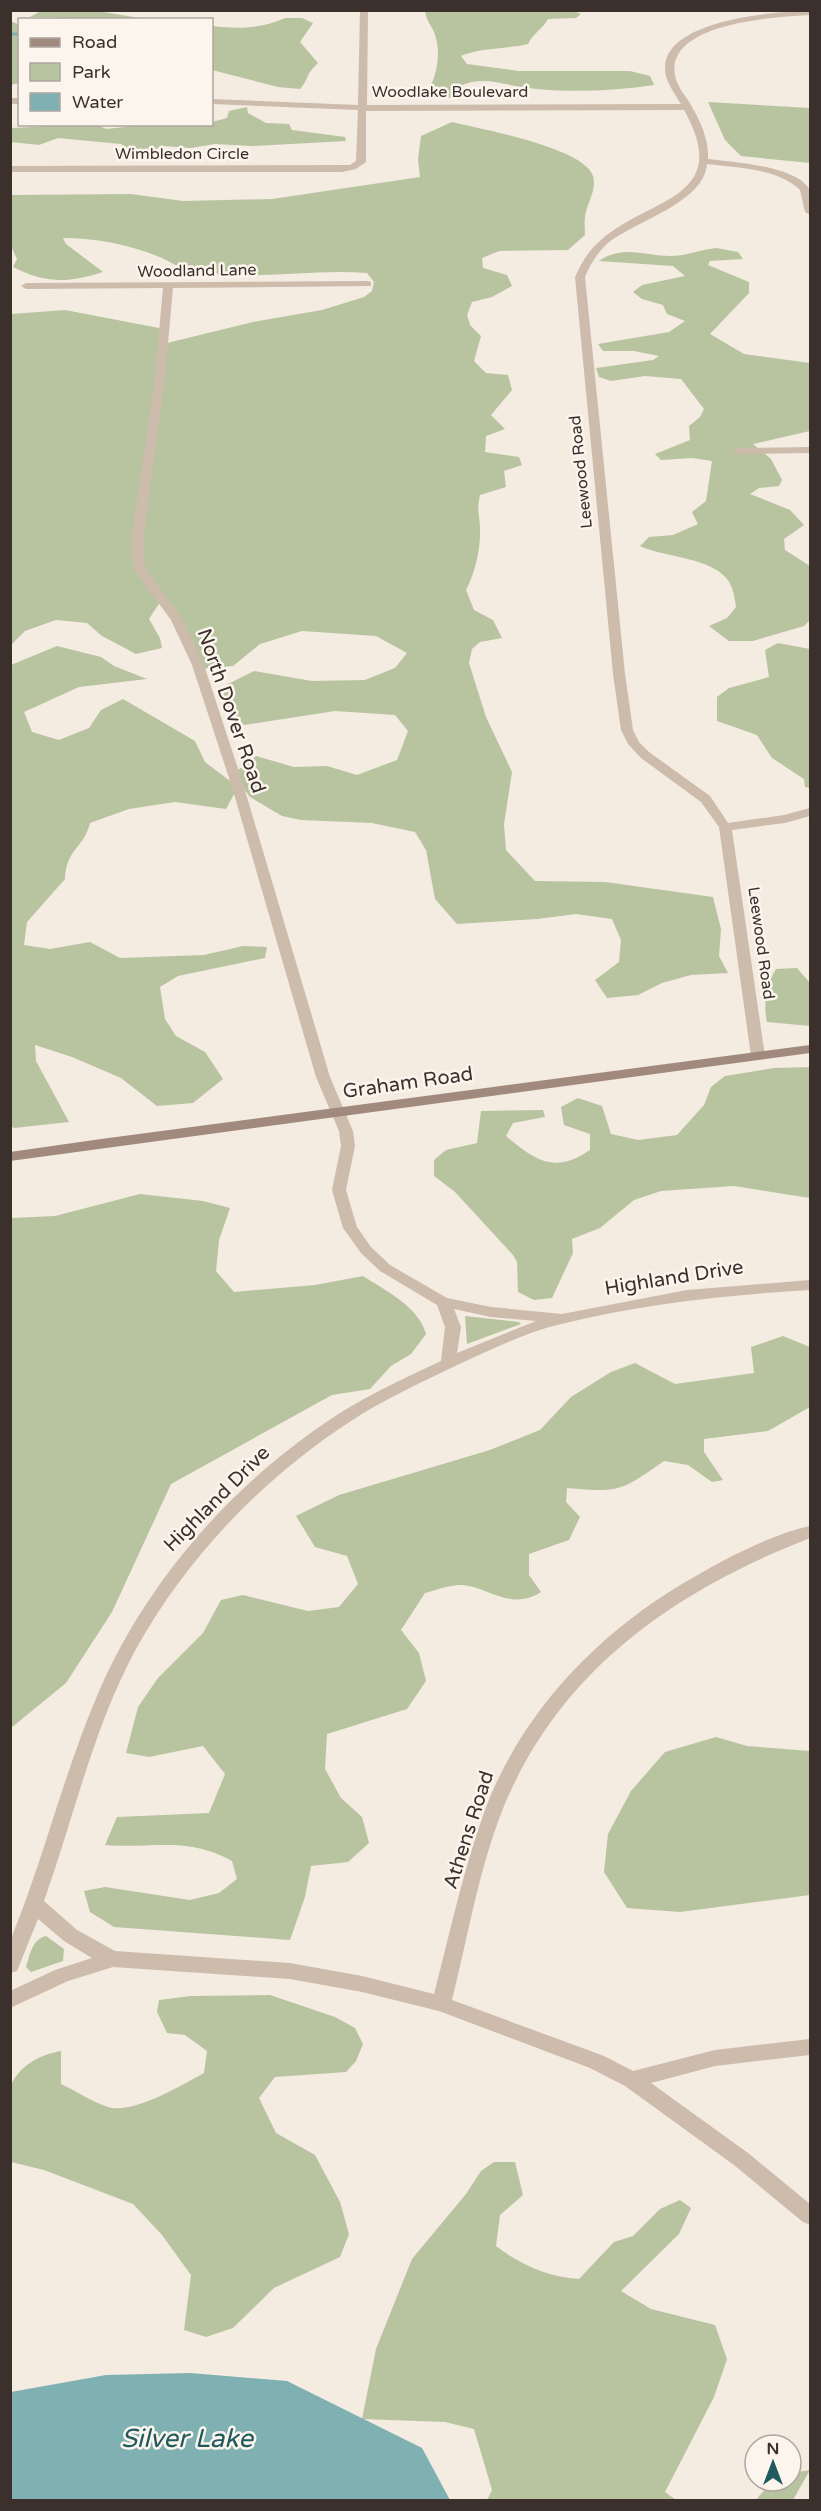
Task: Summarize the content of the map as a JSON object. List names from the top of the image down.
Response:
{
  "streets": {
    "main road": ["Graham Road"],
    "street": [
      "Woodlake Boulevard",
      "Wimbledon Circle",
      "Woodland Lane",
      "Leewood Road",
      "North Dover Road",
      "Highland Drive",
      "Athens Road"
    ]
  },
  "crossings": [
    ["Woodlake Boulevard", "Wimbledon Circle"],
    ["Woodland Lane", "North Dover Road"],
    ["Leewood Road", "Graham Road"],
    ["North Dover Road", "Graham Road"],
    ["North Dover Road", "Highland Drive"]
  ],
  "water": ["Silver Lake"],
  "legend": ["Road", "Park", "Water"],
  "north": "top"
}
